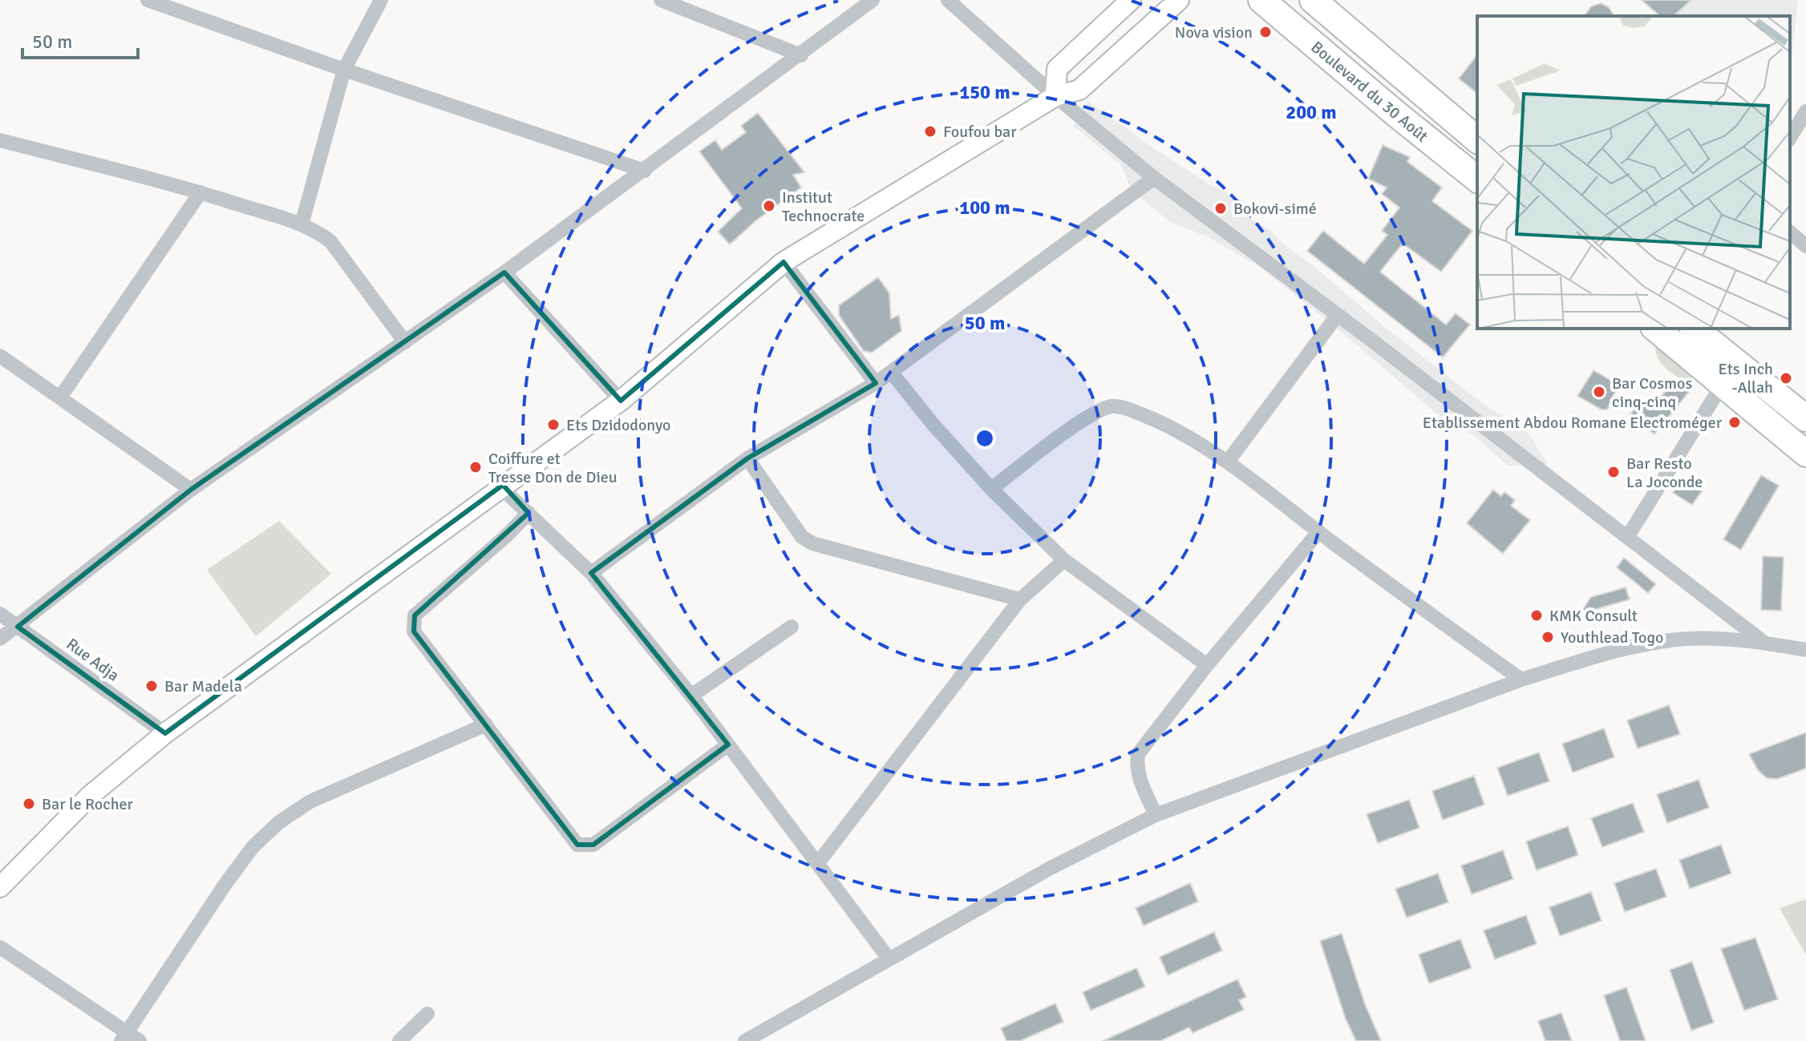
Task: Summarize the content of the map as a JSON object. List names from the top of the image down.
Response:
{
  "streets": {
    "highway": ["Boulevard du 30 Août"],
    "street": ["Rue Adja"]
  },
  "places": [
    "Nova vision",
    "Foufou bar",
    "Institut Technocrate",
    "Bokovi-simé",
    "Ets Inch -Allah",
    "Bar Cosmos cinq-cinq",
    "Etablissement Abdou Romane Electroméger",
    "Ets Dzidodonyo",
    "Coiffure et Tresse Don de Dieu",
    "Bar Resto La Joconde",
    "KMK Consult",
    "Youthlead Togo",
    "Bar Madela",
    "Bar le Rocher"
  ],
  "scale_bar": "50 m",
  "rings": [
    "150 m",
    "200 m",
    "100 m",
    "50 m"
  ]
}
